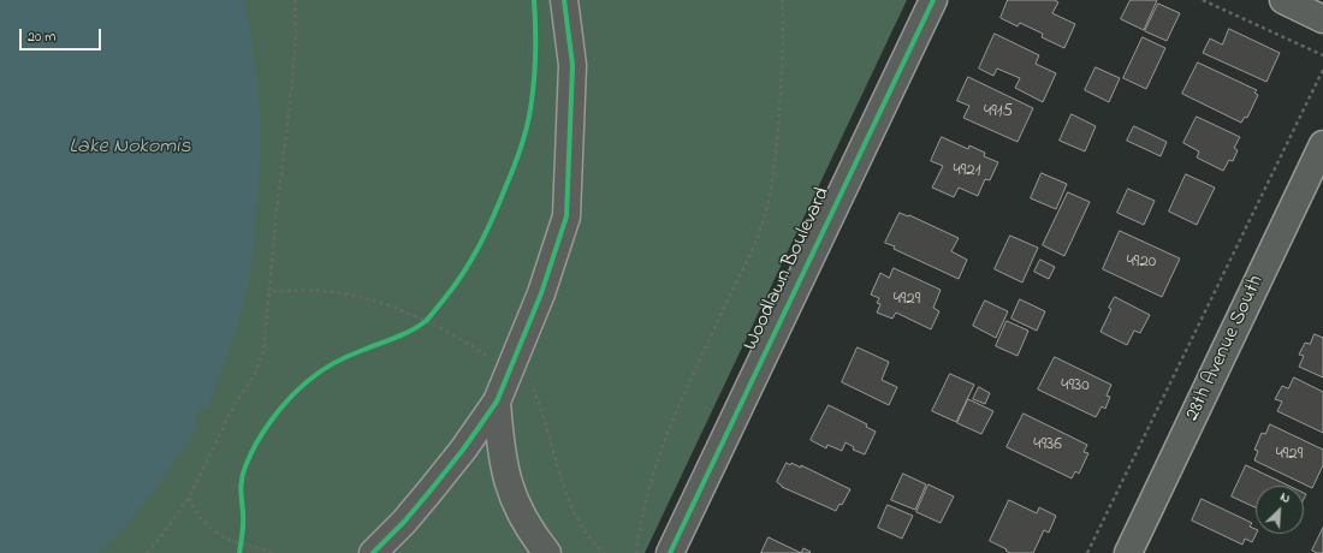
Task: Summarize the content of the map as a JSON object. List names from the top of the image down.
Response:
{
  "streets": {
    "street": ["Woodlawn Boulevard", "28th Avenue South"]
  },
  "water": ["Lake Nokomis"],
  "house_numbers": [
    "4915",
    "4921",
    "4920",
    "4929",
    "4930",
    "4936",
    "4929"
  ],
  "scale_bar": "20 m",
  "north": "top right"
}
